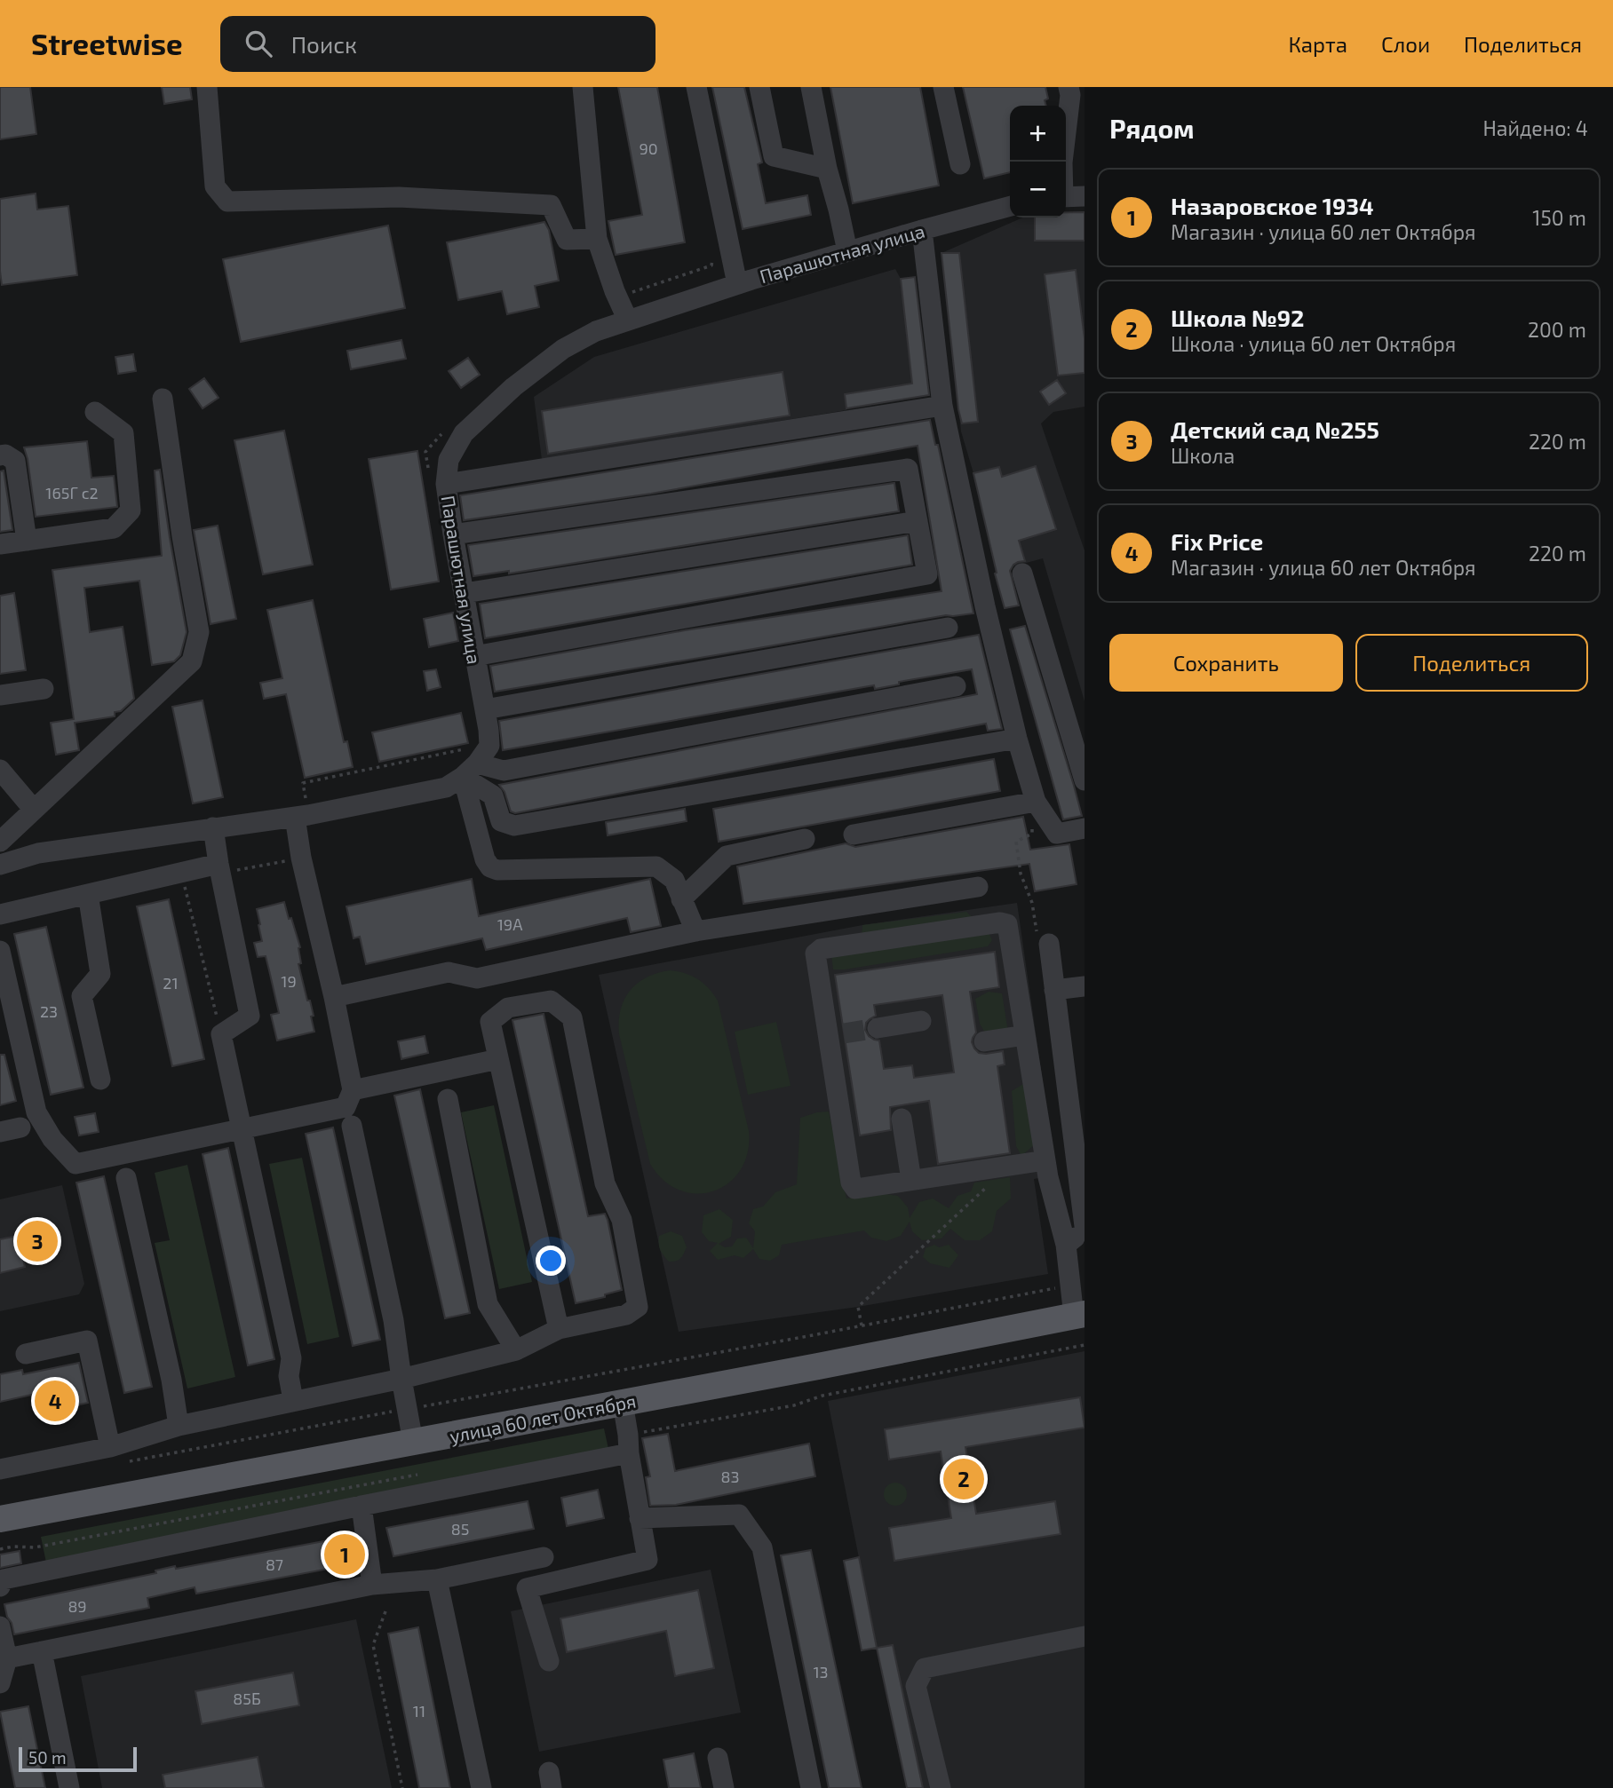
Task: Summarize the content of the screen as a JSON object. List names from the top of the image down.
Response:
{
  "streets": {
    "main road": ["улица 60 лет Октября"],
    "street": ["Парашютная улица"]
  },
  "house_numbers": [
    "90",
    "165Г с2",
    "19А",
    "19",
    "21",
    "23",
    "83",
    "85",
    "87",
    "89",
    "13",
    "85Б",
    "11"
  ],
  "scale_bar": "50 m",
  "page": {
    "header": "Streetwise",
    "search": "Поиск",
    "nav": ["Карта", "Слои", "Поделиться"],
    "heading": ["Рядом", "Найдено: 4"],
    "map_buttons": ["+", "−"],
    "list": [
      {
        "mark": "1",
        "name": "Назаровское 1934",
        "note": "Магазин · улица 60 лет Октября",
        "value": "150 m"
      },
      {
        "mark": "2",
        "name": "Школа №92",
        "note": "Школа · улица 60 лет Октября",
        "value": "200 m"
      },
      {
        "mark": "3",
        "name": "Детский сад №255",
        "note": "Школа",
        "value": "220 m"
      },
      {
        "mark": "4",
        "name": "Fix Price",
        "note": "Магазин · улица 60 лет Октября",
        "value": "220 m"
      }
    ],
    "buttons": ["Сохранить", "Поделиться"],
    "pins": [
      "3",
      "4",
      "2",
      "1"
    ],
    "scale": "50 m"
  }
}
